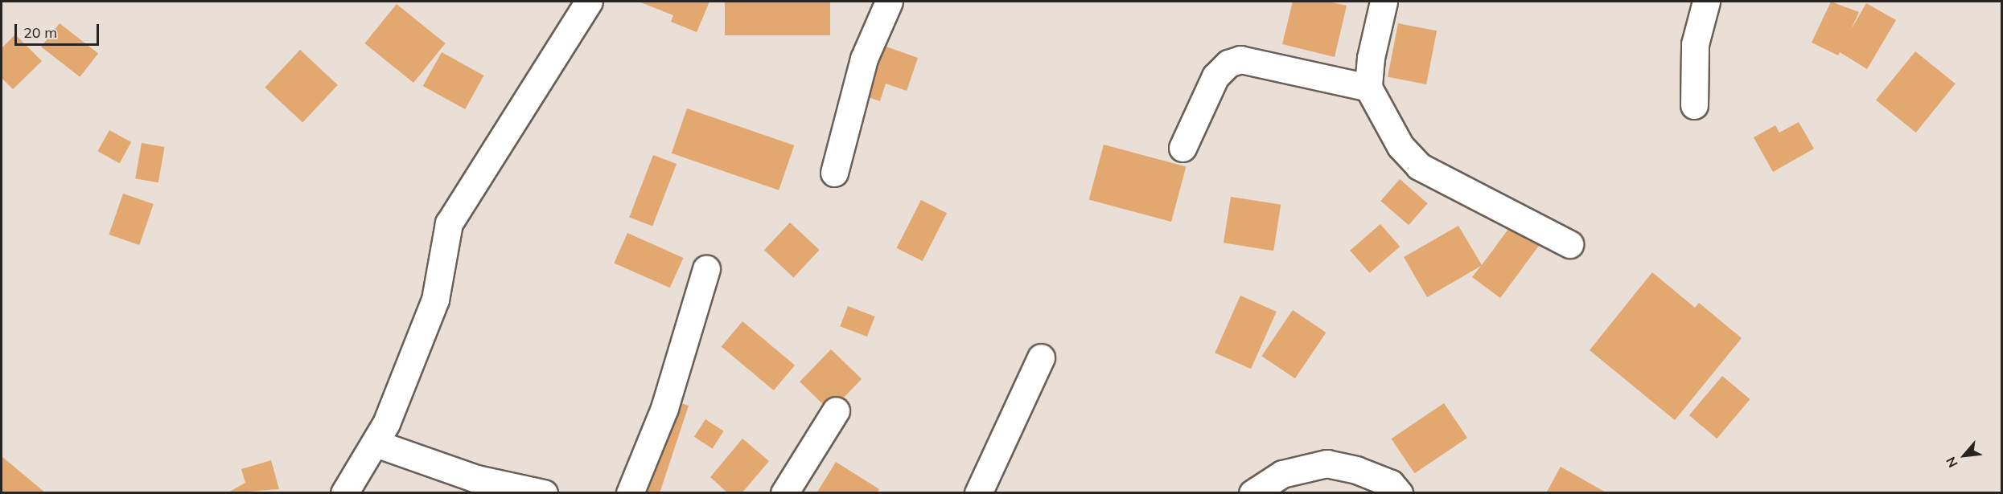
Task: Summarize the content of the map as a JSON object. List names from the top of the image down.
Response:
{
  "scale_bar": "20 m",
  "north": "bottom left"
}
